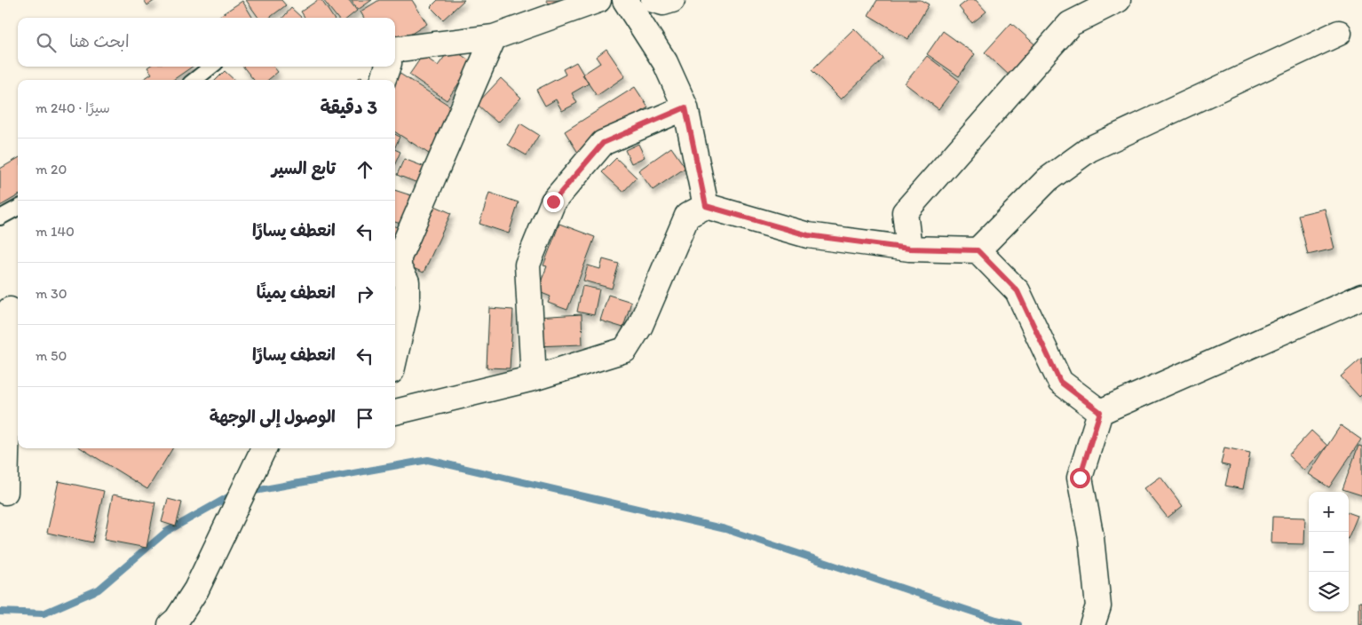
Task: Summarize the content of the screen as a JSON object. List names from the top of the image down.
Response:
{
  "page": {
    "search": "ابحث هنا",
    "heading": ["3 دقيقة", "سيرًا · 240 m"],
    "list": [
      ["تابع السير", "20 m"],
      ["انعطف يسارًا", "140 m"],
      ["انعطف يمينًا", "30 m"],
      ["انعطف يسارًا", "50 m"],
      "الوصول إلى الوجهة"
    ],
    "map_buttons": ["+", "−"]
  }
}
